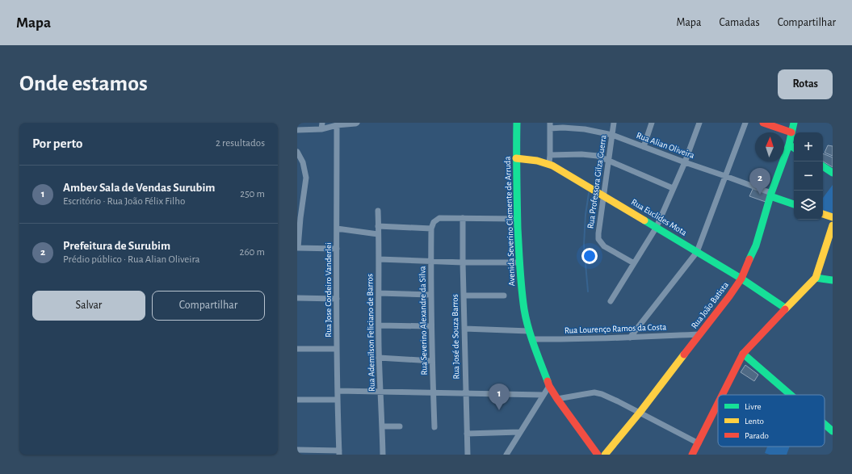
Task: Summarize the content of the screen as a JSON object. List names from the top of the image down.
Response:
{
  "streets": {
    "main road": ["Rua Euclides Mota", "Avenida Severino Clemente de Arruda", "Rua João Batista"],
    "street": [
      "Rua Alian Oliveira",
      "Rua Professora Gilza Guerra",
      "Rua Jose Cordeiro Vanderlei",
      "Rua Severino Alexandre da Silva",
      "Rua Lourenço Ramos da Costa",
      "Rua Ademilson Feliciano de Barros",
      "Rua José de Souza Barros"
    ]
  },
  "crossings": [
    ["Rua Alian Oliveira", "Rua Professora Gilza Guerra"],
    ["Rua Alian Oliveira", "Rua João Batista"],
    ["Rua Professora Gilza Guerra", "Rua Euclides Mota"],
    ["Rua Euclides Mota", "Avenida Severino Clemente de Arruda"],
    ["Rua Euclides Mota", "Rua João Batista"],
    ["Avenida Severino Clemente de Arruda", "Rua Lourenço Ramos da Costa"],
    ["Rua João Batista", "Rua Lourenço Ramos da Costa"]
  ],
  "legend": ["Livre", "Lento", "Parado"],
  "north": "top",
  "page": {
    "header": "Mapa",
    "nav": ["Mapa", "Camadas", "Compartilhar"],
    "buttons": [
      "Rotas",
      ["Salvar", "Compartilhar"]
    ],
    "title": "Onde estamos",
    "heading": ["Por perto", "2 resultados"],
    "map_buttons": ["+", "−"],
    "list": [
      {
        "mark": "1",
        "name": "Ambev Sala de Vendas Surubim",
        "note": "Escritório · Rua João Félix Filho",
        "value": "250 m"
      },
      {
        "mark": "2",
        "name": "Prefeitura de Surubim",
        "note": "Prédio público · Rua Alian Oliveira",
        "value": "260 m"
      }
    ],
    "pins": ["2", "1"]
  }
}
